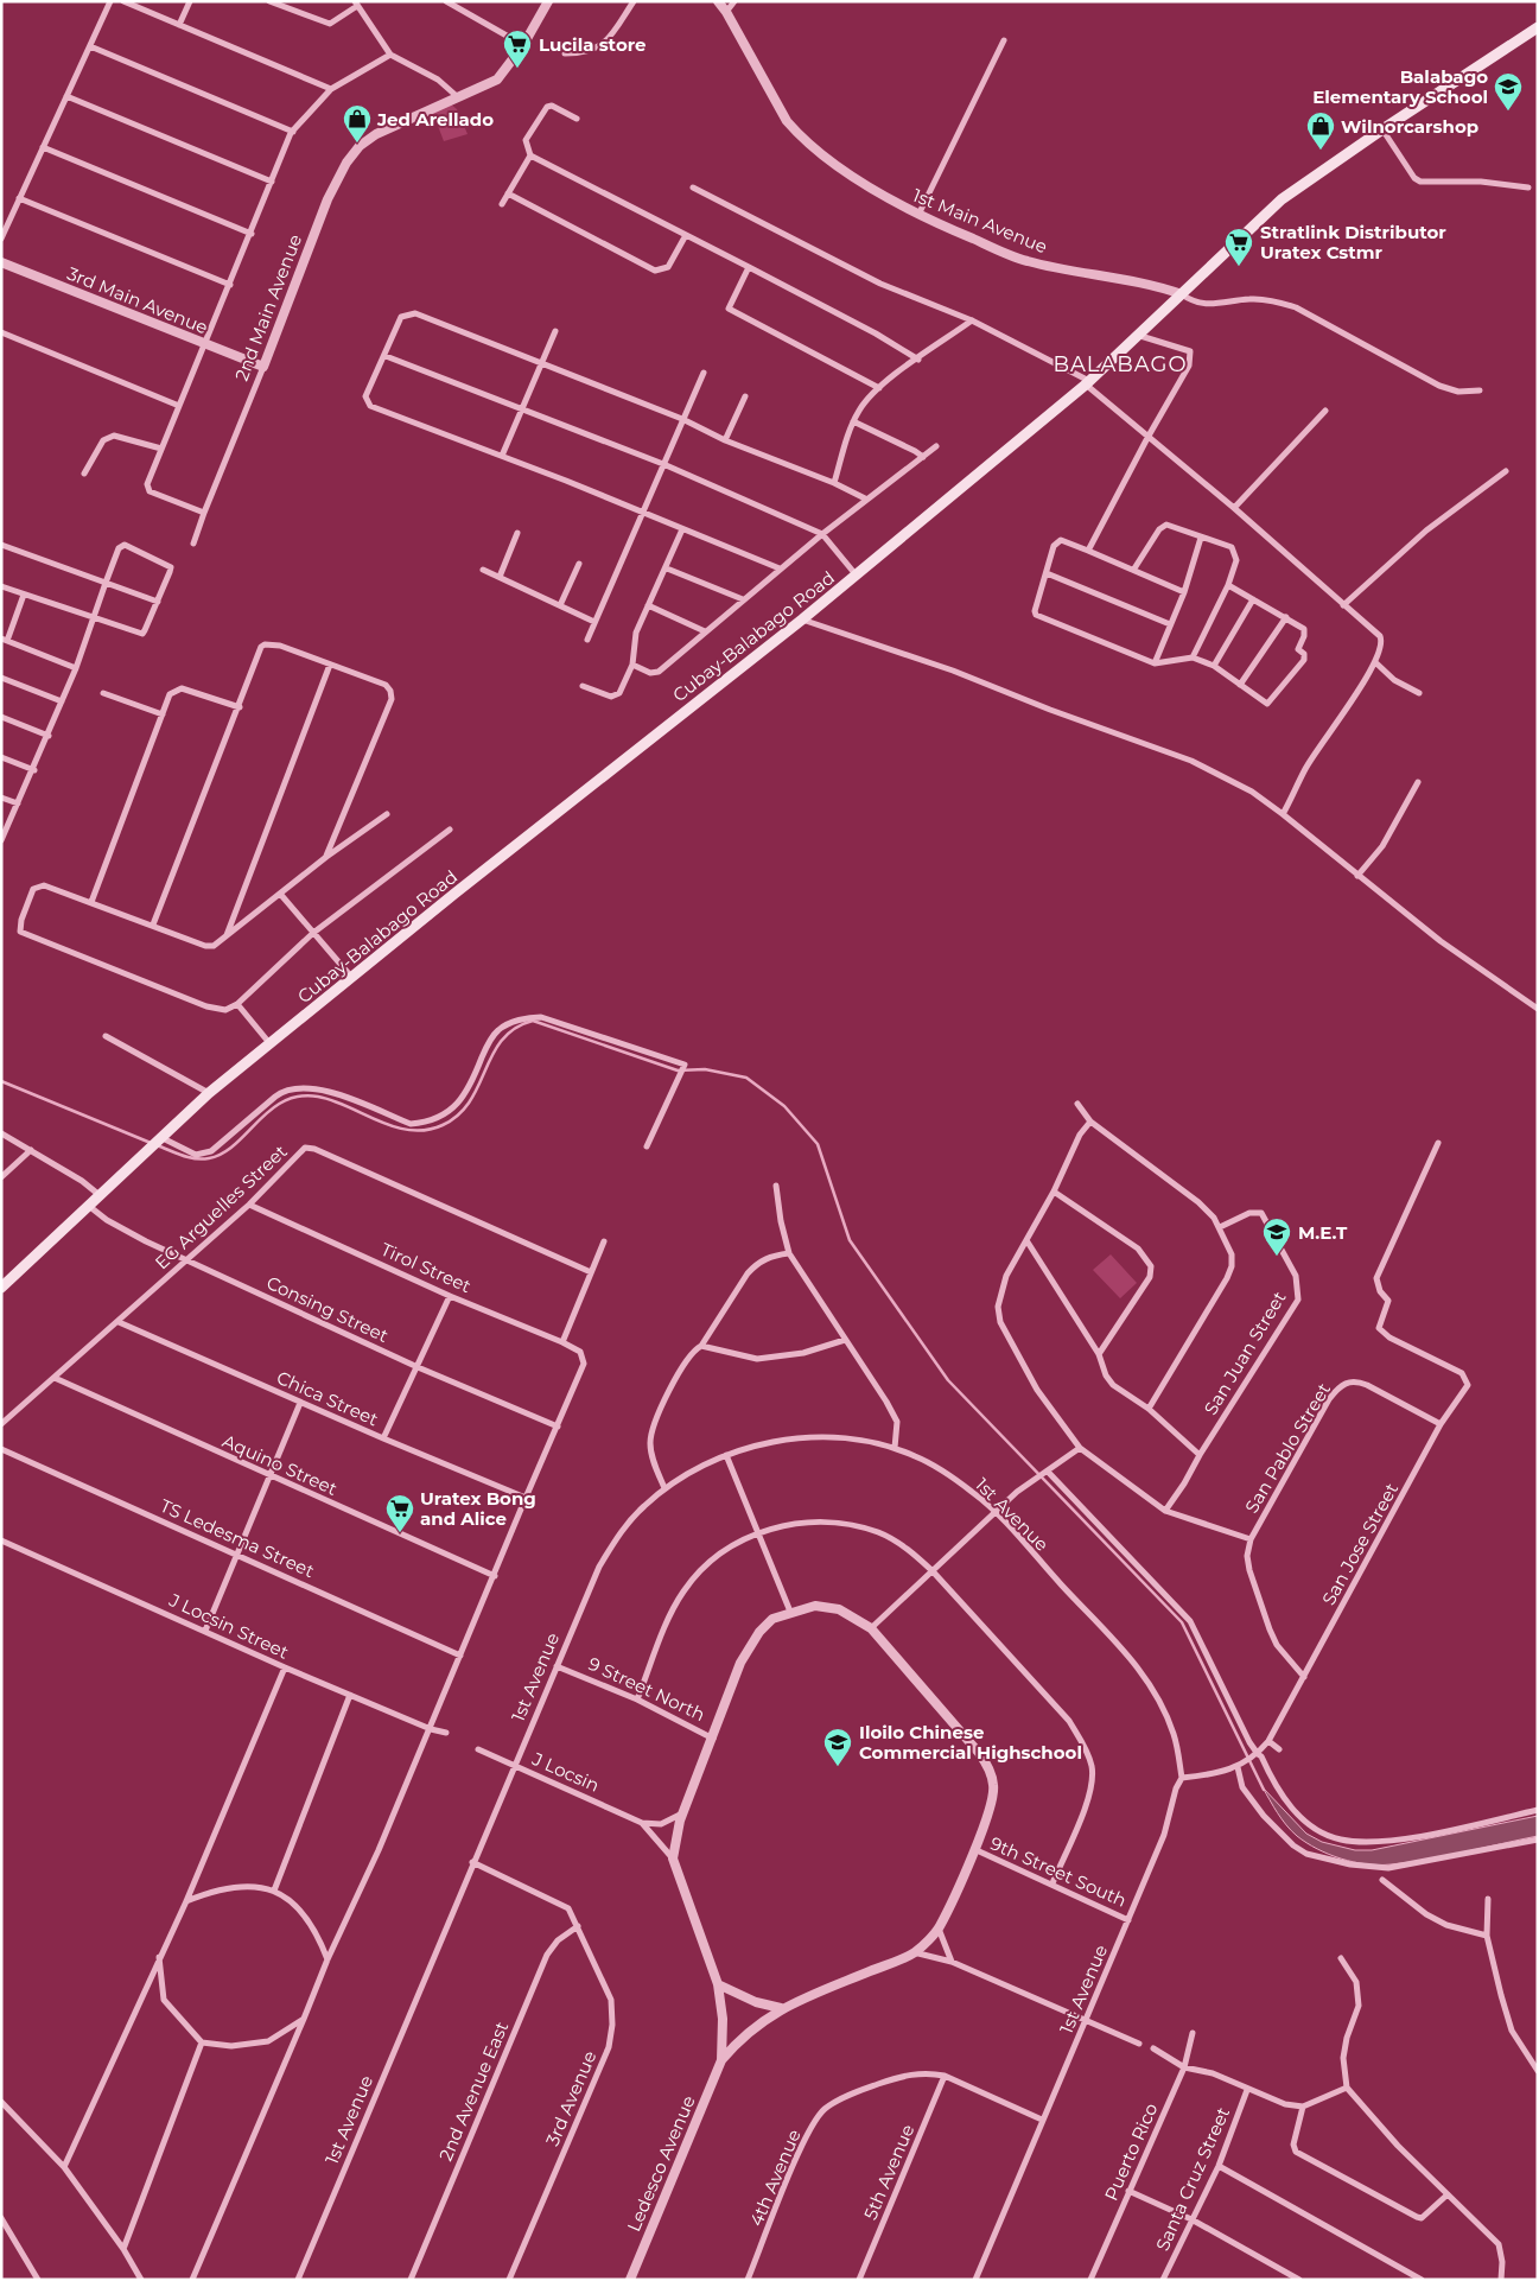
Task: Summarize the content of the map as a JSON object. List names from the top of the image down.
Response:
{
  "streets": {
    "main road": ["Cubay-Balabago Road"],
    "street": [
      "1st Main Avenue",
      "3rd Main Avenue",
      "2nd Main Avenue",
      "EG Arguelles Street",
      "Tirol Street",
      "Consing Street",
      "San Juan Street",
      "Chica Street",
      "San Pablo Street",
      "Aquino Street",
      "1st Avenue",
      "TS Ledesma Street",
      "San Jose Street",
      "J Locsin Street",
      "9 Street North",
      "J Locsin",
      "9th Street South",
      "2nd Avenue East",
      "3rd Avenue",
      "Puerto Rico",
      "Ledesco Avenue",
      "5th Avenue",
      "4th Avenue",
      "Santa Cruz Street"
    ]
  },
  "crossings": [
    ["1st Main Avenue", "Cubay-Balabago Road"],
    ["3rd Main Avenue", "2nd Main Avenue"],
    ["Cubay-Balabago Road", "Consing Street"],
    ["EG Arguelles Street", "Tirol Street"],
    ["EG Arguelles Street", "Consing Street"],
    ["EG Arguelles Street", "Chica Street"],
    ["EG Arguelles Street", "Aquino Street"],
    ["Tirol Street", "Consing Street"],
    ["San Pablo Street", "San Jose Street"],
    ["1st Avenue", "San Jose Street"],
    ["1st Avenue", "9 Street North"],
    ["1st Avenue", "J Locsin"],
    ["1st Avenue", "9th Street South"],
    ["1st Avenue", "3rd Avenue"],
    ["2nd Avenue East", "3rd Avenue"],
    ["5th Avenue", "4th Avenue"]
  ],
  "districts": ["BALABAGO"],
  "places": {
    "supermarket": ["Lucila store", "Stratlink Distributor Uratex Cstmr", "Uratex Bong and Alice"],
    "school or university": ["Balabago Elementary School", "M.E.T", "Iloilo Chinese Commercial Highschool"],
    "shop": ["Jed Arellado", "Wilnorcarshop"]
  }
}
